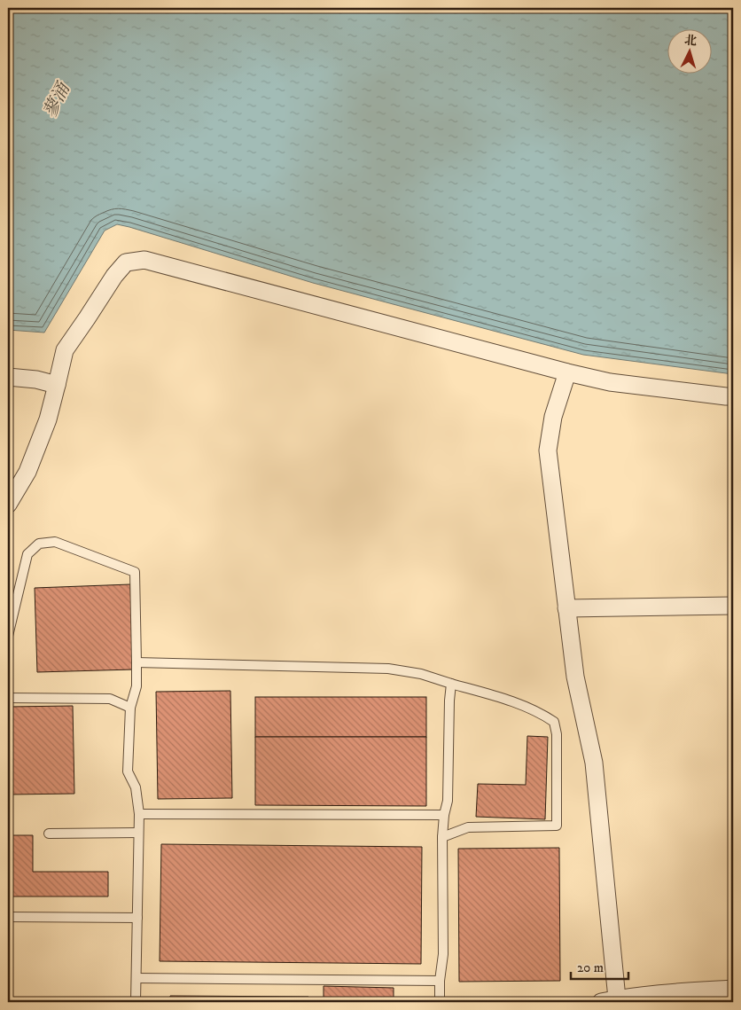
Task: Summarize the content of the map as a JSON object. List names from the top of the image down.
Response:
{
  "water": ["蓼涌"],
  "scale_bar": "20 m",
  "north": "top"
}
